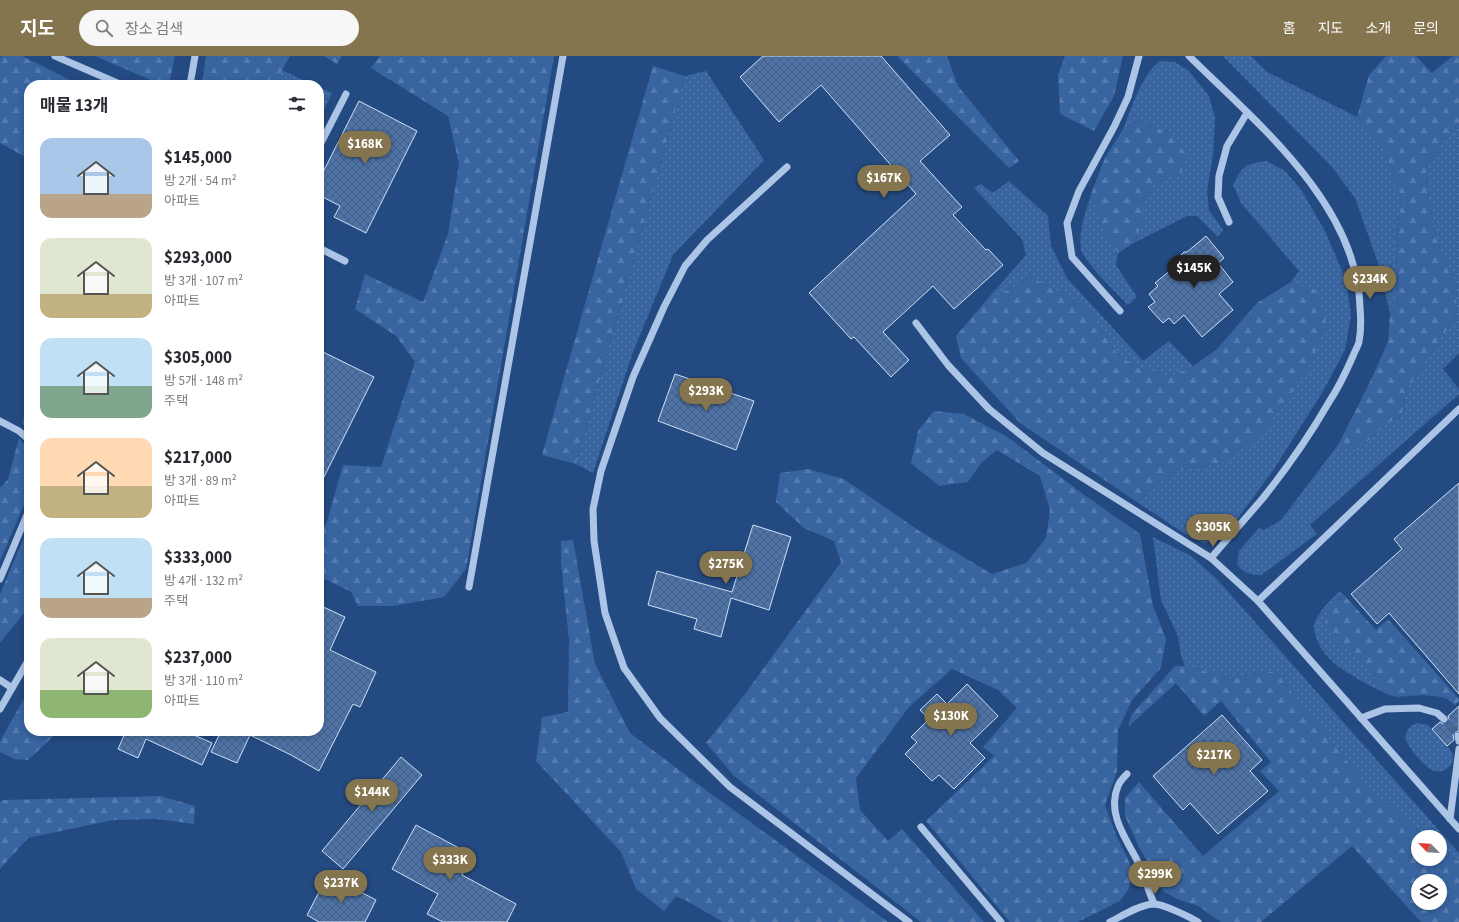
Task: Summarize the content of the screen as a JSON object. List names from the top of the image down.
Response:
{
  "north": "top left",
  "page": {
    "header": "지도",
    "search": "장소 검색",
    "nav": [
      "홈",
      "지도",
      "소개",
      "문의"
    ],
    "heading": "매물 13개",
    "list": [
      {
        "name": "$145,000",
        "note": "방 2개 · 54 m² · 아파트"
      },
      {
        "name": "$293,000",
        "note": "방 3개 · 107 m² · 아파트"
      },
      {
        "name": "$305,000",
        "note": "방 5개 · 148 m² · 주택"
      },
      {
        "name": "$217,000",
        "note": "방 3개 · 89 m² · 아파트"
      },
      {
        "name": "$333,000",
        "note": "방 4개 · 132 m² · 주택"
      },
      {
        "name": "$237,000",
        "note": "방 3개 · 110 m² · 아파트"
      }
    ],
    "price": [
      "$168K",
      "$167K",
      "$145K",
      "$234K",
      "$293K",
      "$305K",
      "$275K",
      "$130K",
      "$217K",
      "$144K",
      "$333K",
      "$299K",
      "$237K"
    ]
  }
}
